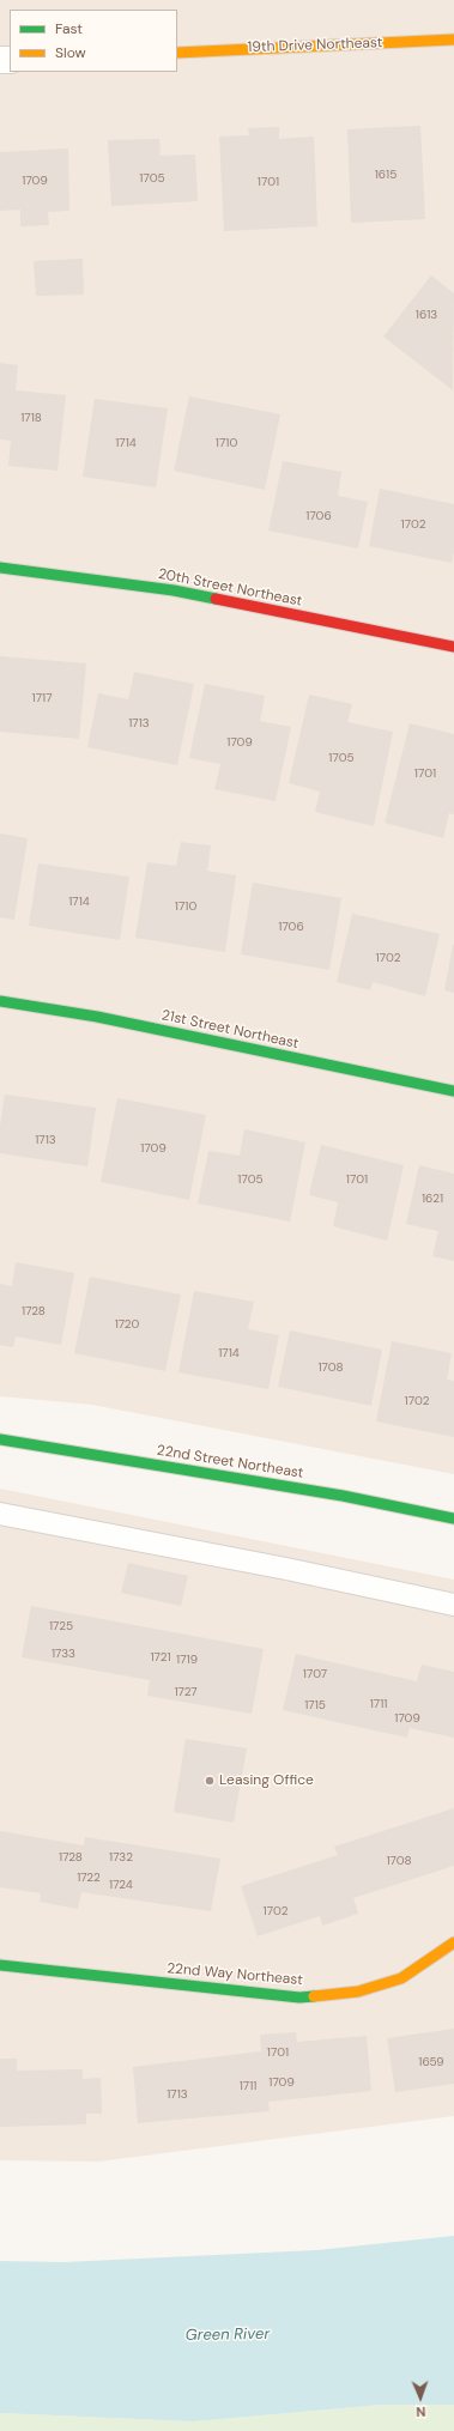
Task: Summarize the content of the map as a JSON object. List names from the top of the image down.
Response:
{
  "streets": {
    "street": [
      "19th Drive Northeast",
      "20th Street Northeast",
      "21st Street Northeast",
      "22nd Street Northeast",
      "22nd Way Northeast"
    ]
  },
  "water": ["Green River"],
  "places": ["Leasing Office"],
  "house_numbers": [
    "1615",
    "1705",
    "1709",
    "1701",
    "1613",
    "1718",
    "1714",
    "1710",
    "1706",
    "1702",
    "1717",
    "1713",
    "1709",
    "1705",
    "1701",
    "1714",
    "1710",
    "1706",
    "1702",
    "1713",
    "1709",
    "1705",
    "1701",
    "1621",
    "1728",
    "1720",
    "1714",
    "1708",
    "1702",
    "1725",
    "1733",
    "1721",
    "1719",
    "1707",
    "1727",
    "1711",
    "1715",
    "1709",
    "1728",
    "1732",
    "1708",
    "1722",
    "1724",
    "1702",
    "1701",
    "1659",
    "1709",
    "1711",
    "1713"
  ],
  "legend": ["Fast", "Slow"],
  "north": "bottom"
}
